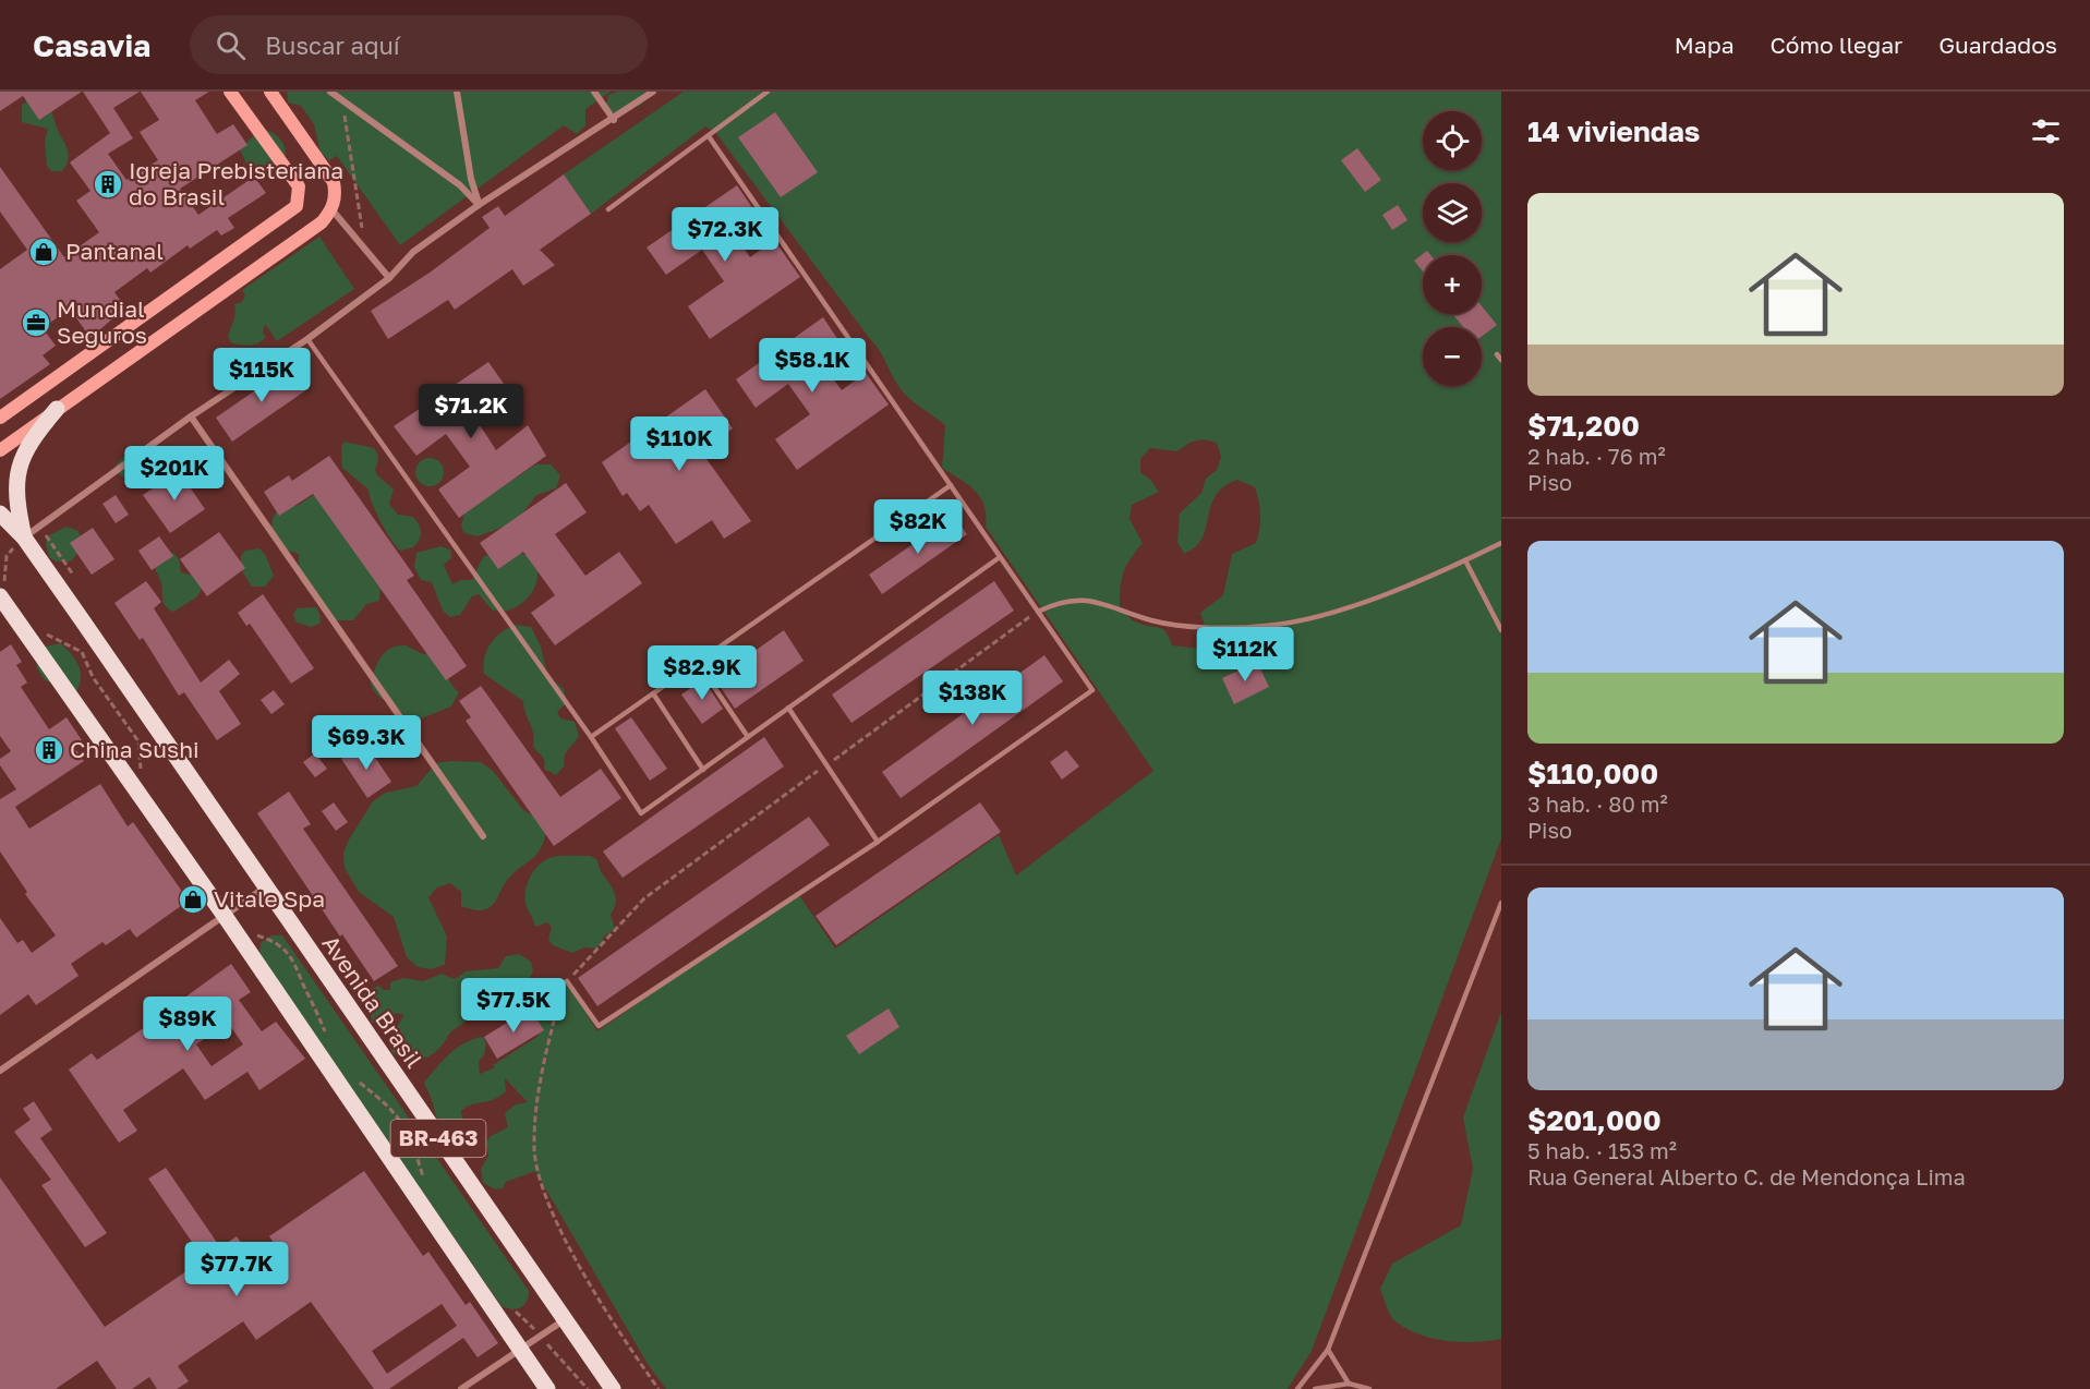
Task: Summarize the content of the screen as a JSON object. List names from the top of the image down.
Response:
{
  "streets": {
    "main road": ["Avenida Brasil", "BR-463"]
  },
  "places": {
    "building": ["Igreja Prebisteriana do Brasil", "China Sushi"],
    "shop": ["Pantanal", "Vitale Spa"],
    "office": ["Mundial Seguros"]
  },
  "page": {
    "header": "Casavia",
    "search": "Buscar aquí",
    "nav": ["Mapa", "Cómo llegar", "Guardados"],
    "heading": "14 viviendas",
    "map_buttons": ["+", "−"],
    "list": [
      {
        "name": "$71,200",
        "note": "2 hab. · 76 m² · Piso"
      },
      {
        "name": "$110,000",
        "note": "3 hab. · 80 m² · Piso"
      },
      {
        "name": "$201,000",
        "note": "5 hab. · 153 m² · Rua General Alberto C. de Mendonça Lima"
      }
    ],
    "price": [
      "$72.3K",
      "$58.1K",
      "$115K",
      "$71.2K",
      "$110K",
      "$201K",
      "$82K",
      "$112K",
      "$82.9K",
      "$138K",
      "$69.3K",
      "$77.5K",
      "$89K",
      "$77.7K"
    ]
  }
}
